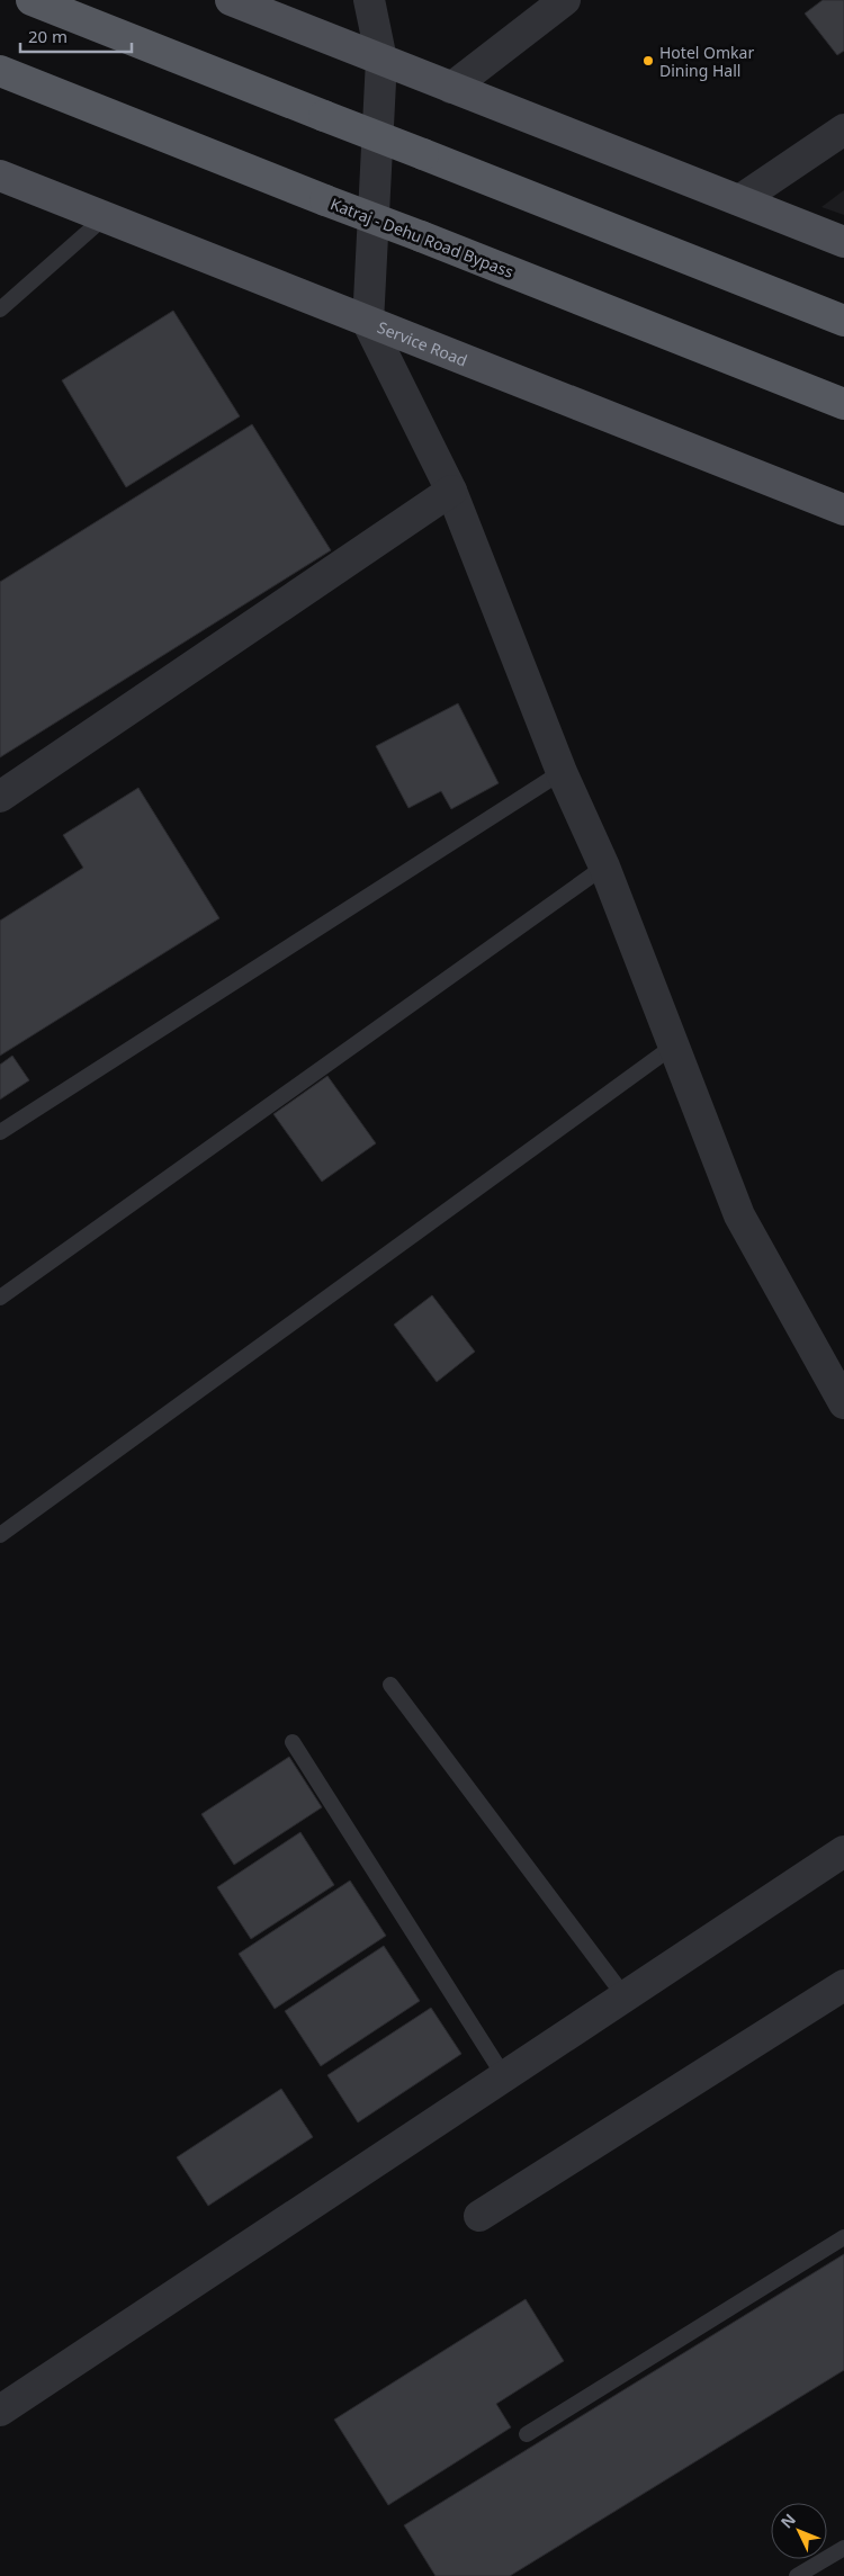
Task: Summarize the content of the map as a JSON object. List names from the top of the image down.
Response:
{
  "streets": {
    "highway": ["Katraj - Dehu Road Bypass"],
    "main road": ["Service Road"]
  },
  "places": ["Hotel Omkar Dining Hall"],
  "scale_bar": "20 m",
  "north": "top left"
}
